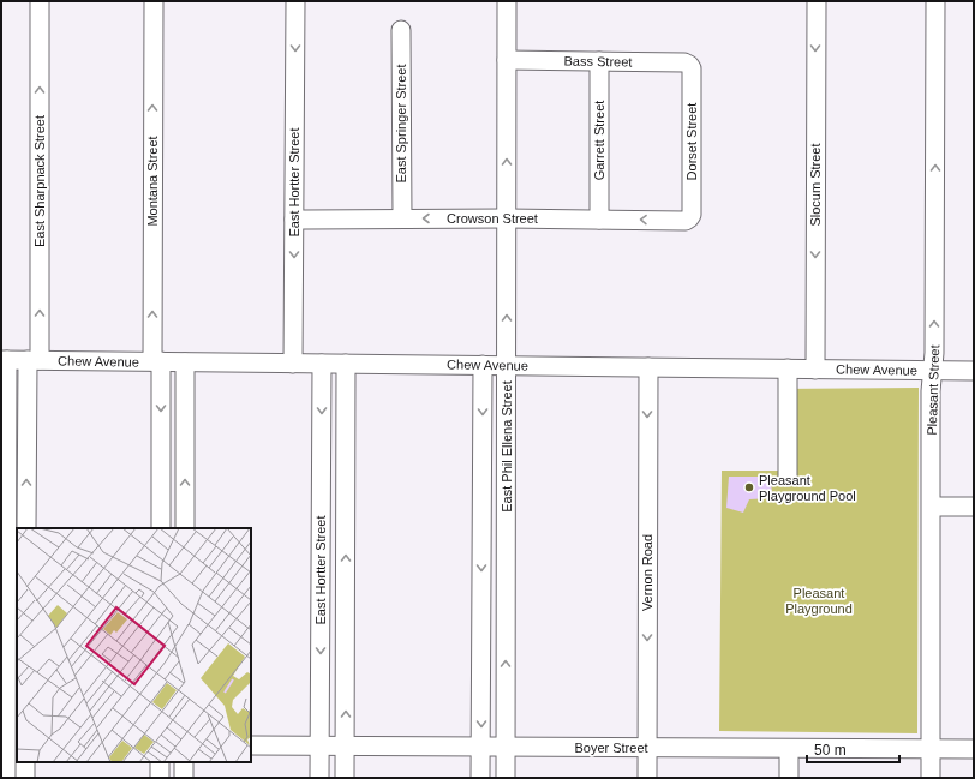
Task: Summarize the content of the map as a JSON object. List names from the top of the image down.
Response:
{
  "streets": {
    "street": [
      "Bass Street",
      "East Springer Street",
      "Garrett Street",
      "Dorset Street",
      "East Sharpnack Street",
      "Montana Street",
      "East Hortter Street",
      "Slocum Street",
      "Crowson Street",
      "Chew Avenue",
      "Pleasant Street",
      "East Phil Ellena Street",
      "Vernon Road",
      "Boyer Street"
    ]
  },
  "crossings": [
    ["Bass Street", "Garrett Street"],
    ["Bass Street", "Dorset Street"],
    ["Bass Street", "East Phil Ellena Street"],
    ["East Springer Street", "Crowson Street"],
    ["Garrett Street", "Crowson Street"],
    ["Dorset Street", "Crowson Street"],
    ["East Sharpnack Street", "Chew Avenue"],
    ["Montana Street", "Chew Avenue"],
    ["East Hortter Street", "Crowson Street"],
    ["East Hortter Street", "Chew Avenue"],
    ["East Hortter Street", "Boyer Street"],
    ["Slocum Street", "Chew Avenue"],
    ["Crowson Street", "East Phil Ellena Street"],
    ["Chew Avenue", "Pleasant Street"],
    ["Chew Avenue", "East Phil Ellena Street"],
    ["Chew Avenue", "Vernon Road"],
    ["Pleasant Street", "Boyer Street"],
    ["East Phil Ellena Street", "Boyer Street"],
    ["Vernon Road", "Boyer Street"]
  ],
  "one_way": [
    "Slocum Street",
    "Crowson Street",
    "Pleasant Street",
    "Vernon Road"
  ],
  "parks": ["Pleasant Playground"],
  "places": ["Pleasant Playground Pool"],
  "scale_bar": "50 m"
}
